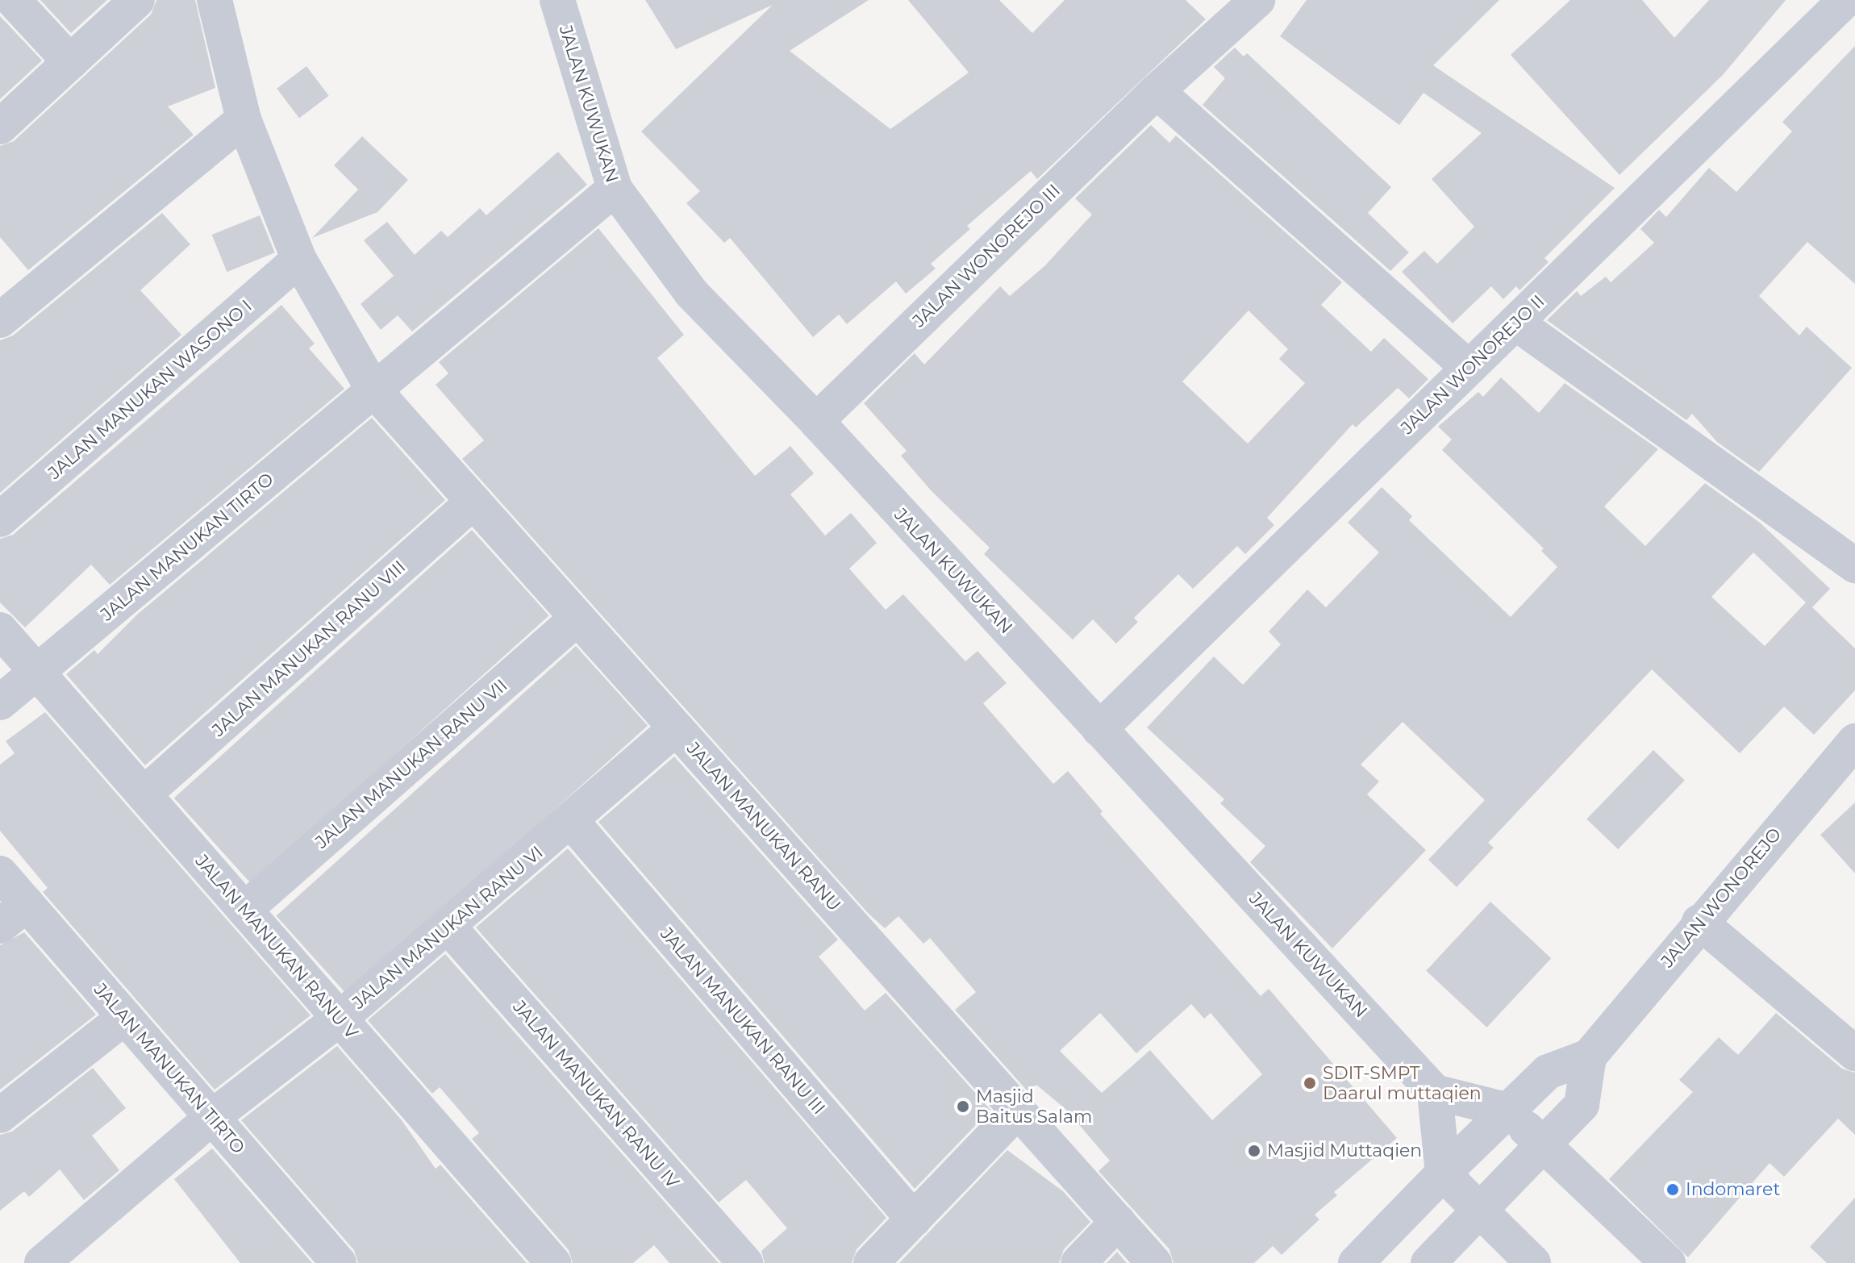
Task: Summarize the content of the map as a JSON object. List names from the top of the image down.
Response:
{
  "streets": {
    "street": [
      "JALAN KUWUKAN",
      "JALAN WONOREJO III",
      "JALAN WONOREJO II",
      "JALAN MANUKAN WASONO I",
      "JALAN MANUKAN TIRTO",
      "JALAN MANUKAN RANU VIII",
      "JALAN MANUKAN RANU VII",
      "JALAN MANUKAN RANU",
      "JALAN WONOREJO",
      "JALAN MANUKAN RANU VI",
      "JALAN MANUKAN RANU V",
      "JALAN MANUKAN RANU III",
      "JALAN MANUKAN RANU IV"
    ]
  },
  "crossings": [
    ["JALAN KUWUKAN", "JALAN WONOREJO III"],
    ["JALAN KUWUKAN", "JALAN WONOREJO II"],
    ["JALAN KUWUKAN", "JALAN MANUKAN TIRTO"],
    ["JALAN MANUKAN WASONO I", "JALAN MANUKAN RANU"],
    ["JALAN MANUKAN TIRTO", "JALAN MANUKAN RANU"],
    ["JALAN MANUKAN TIRTO", "JALAN MANUKAN RANU VI"],
    ["JALAN MANUKAN TIRTO", "JALAN MANUKAN RANU V"],
    ["JALAN MANUKAN RANU VIII", "JALAN MANUKAN RANU"],
    ["JALAN MANUKAN RANU VIII", "JALAN MANUKAN RANU V"],
    ["JALAN MANUKAN RANU VII", "JALAN MANUKAN RANU"],
    ["JALAN MANUKAN RANU VII", "JALAN MANUKAN RANU V"],
    ["JALAN MANUKAN RANU", "JALAN MANUKAN RANU VI"],
    ["JALAN MANUKAN RANU VI", "JALAN MANUKAN RANU V"],
    ["JALAN MANUKAN RANU VI", "JALAN MANUKAN RANU III"],
    ["JALAN MANUKAN RANU VI", "JALAN MANUKAN RANU IV"]
  ],
  "places": [
    "SDIT-SMPT Daarul muttaqien",
    "Masjid Baitus Salam",
    "Masjid Muttaqien",
    "Indomaret"
  ]
}
